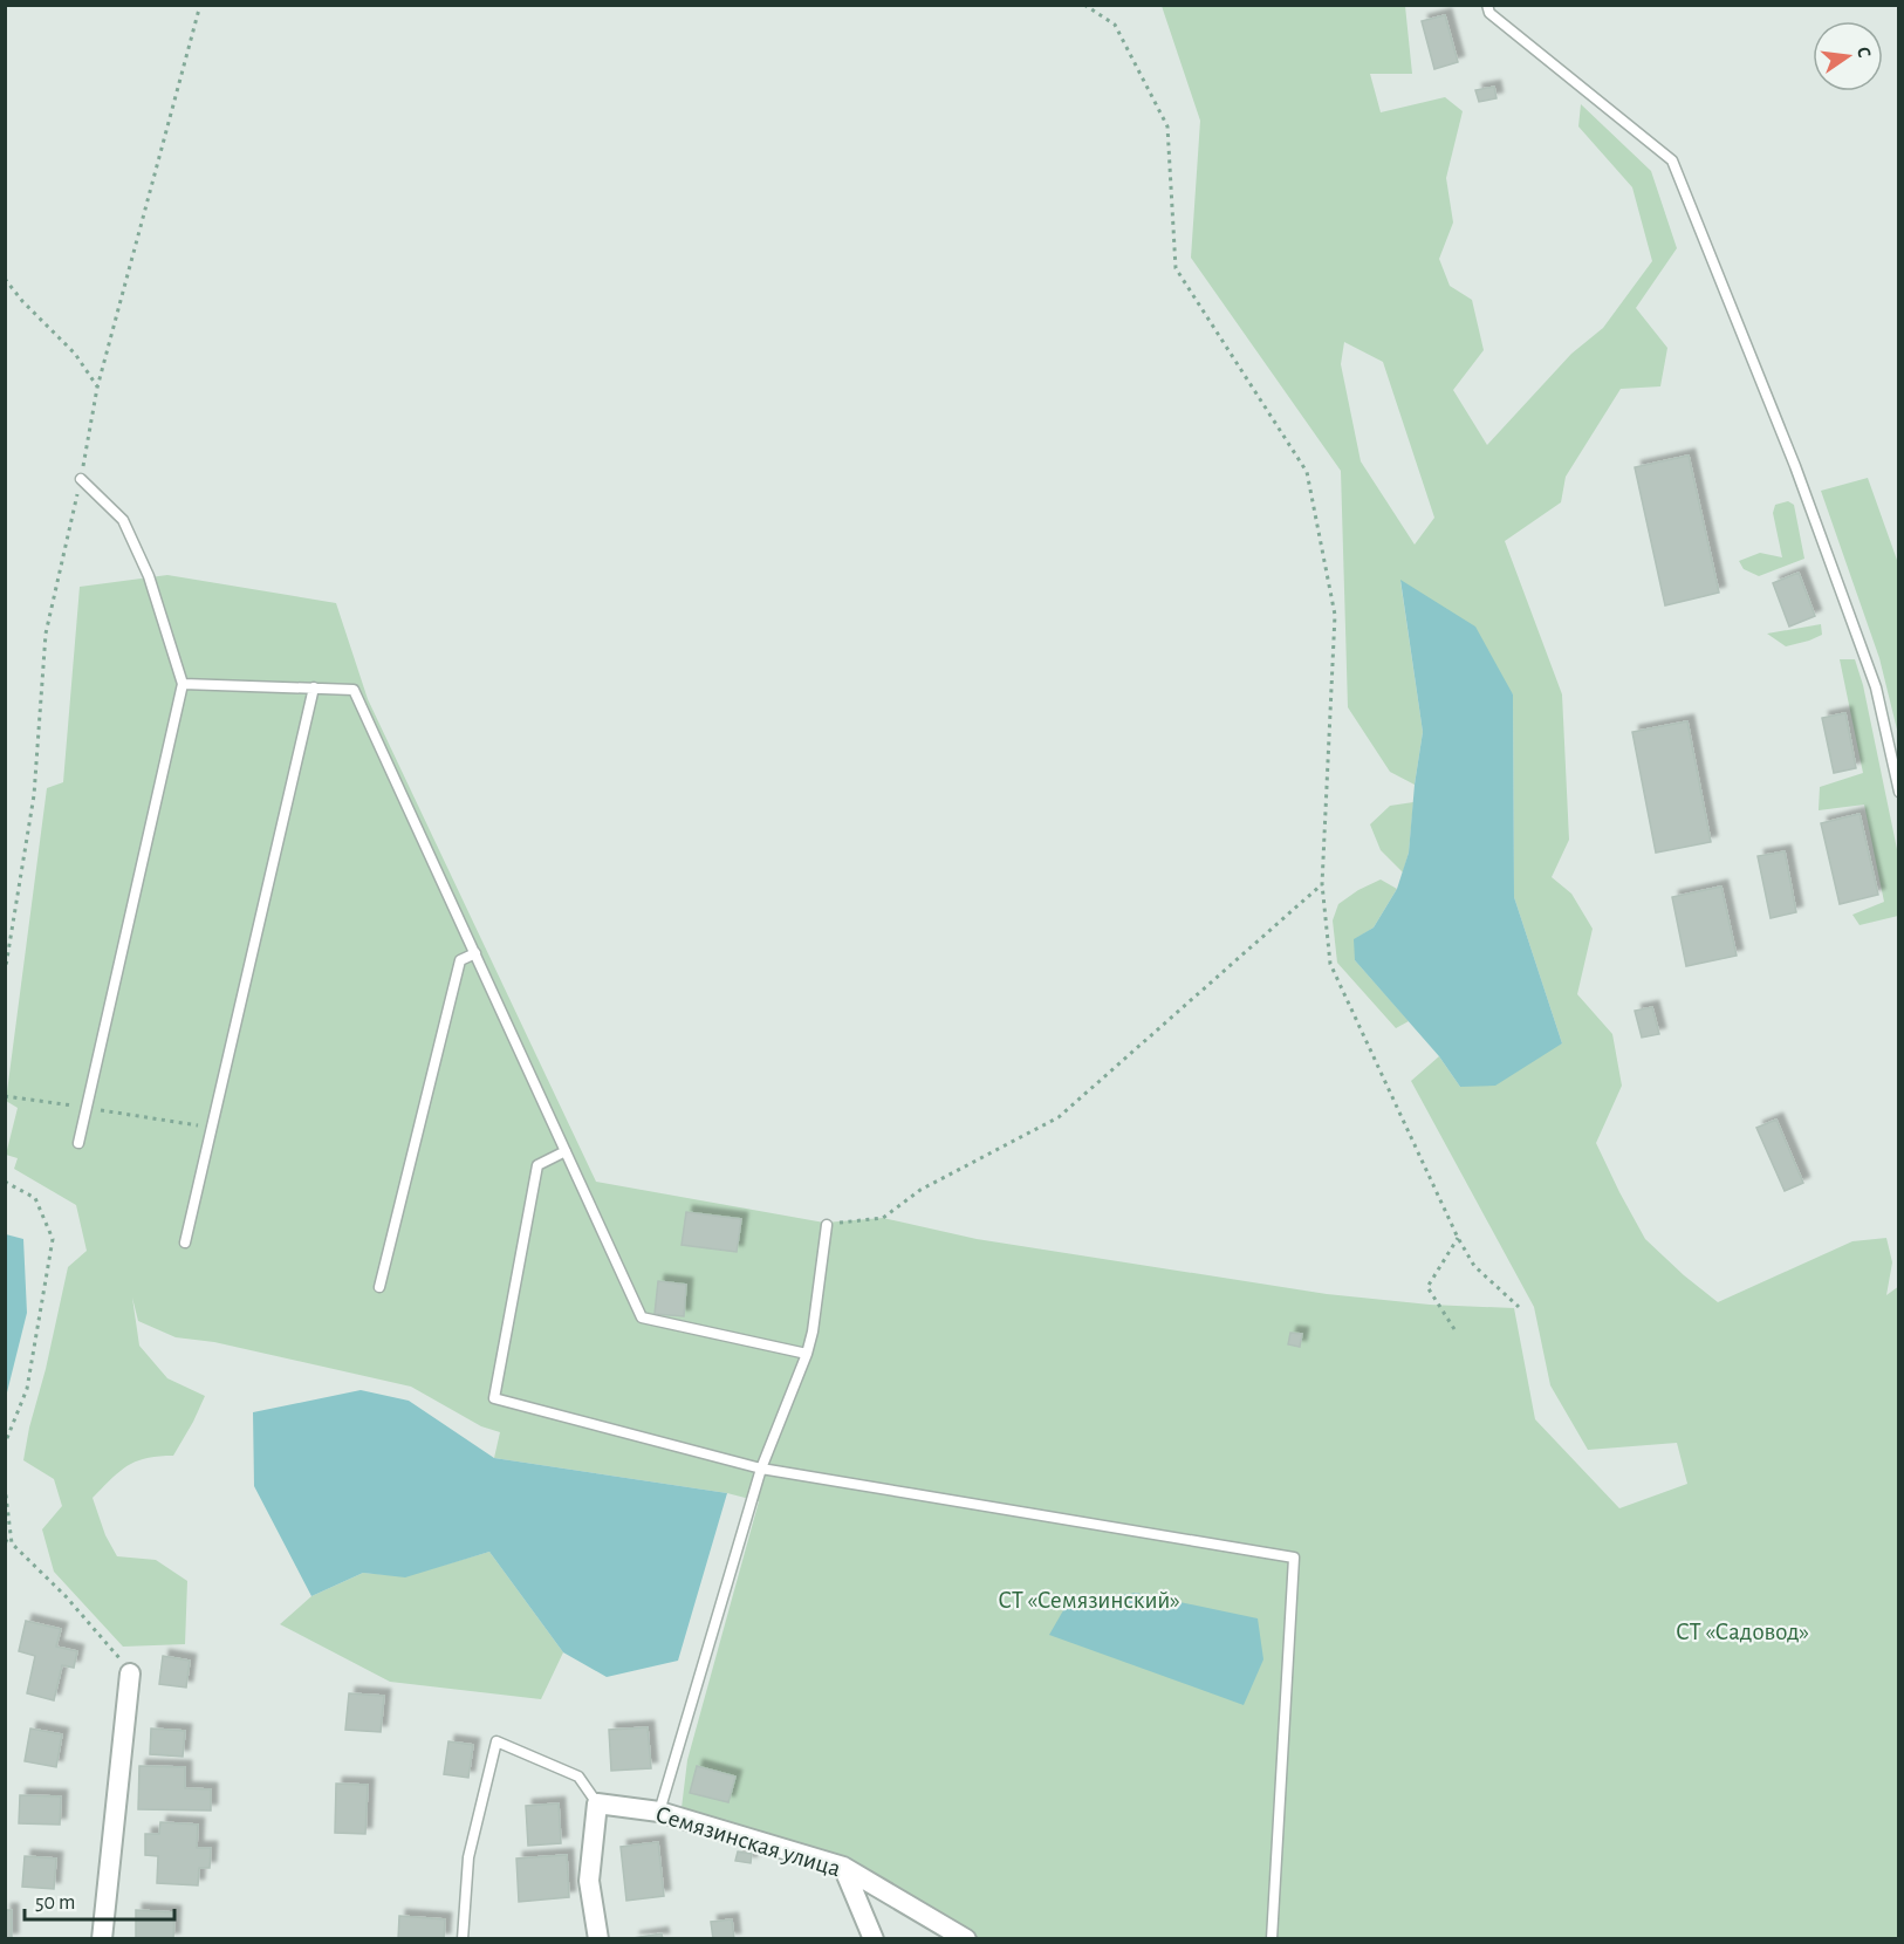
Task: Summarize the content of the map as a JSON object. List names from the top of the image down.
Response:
{
  "streets": {
    "street": ["Семязинская улица"]
  },
  "parks": ["СТ «Семязинский»", "СТ «Садовод»"],
  "scale_bar": "50 m",
  "north": "right"
}
